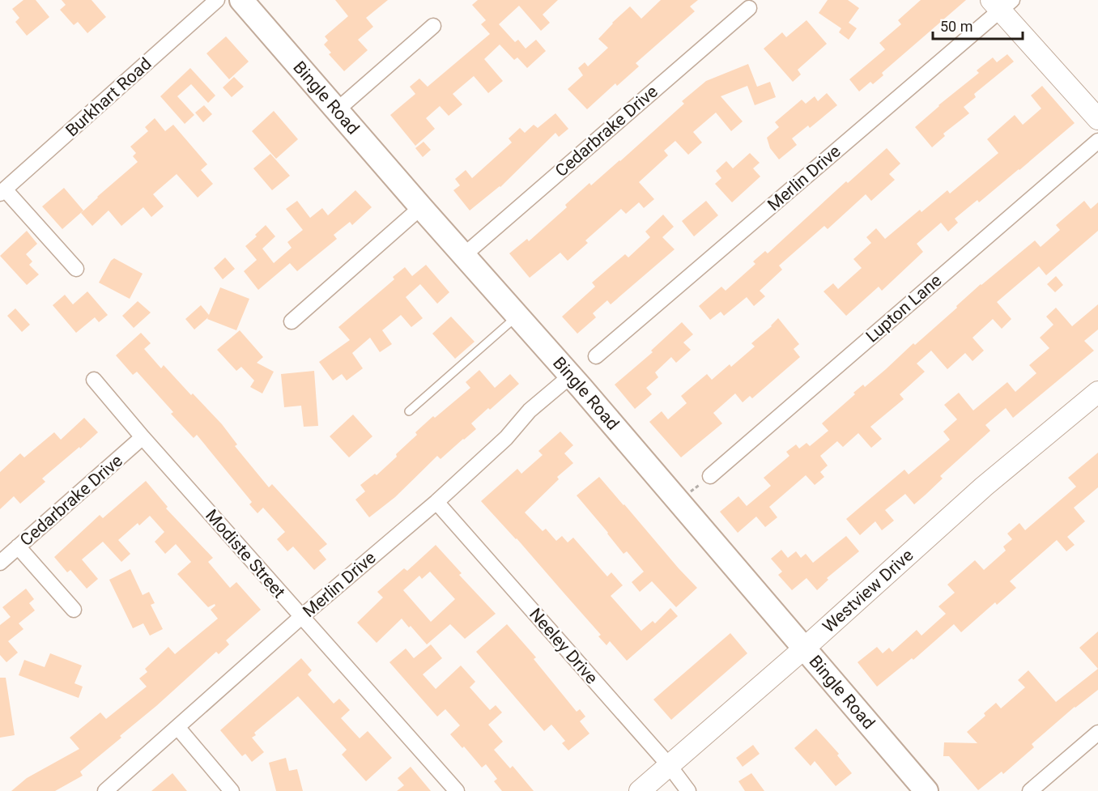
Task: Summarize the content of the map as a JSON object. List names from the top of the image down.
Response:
{
  "streets": {
    "main road": ["Bingle Road", "Westview Drive"],
    "street": [
      "Burkhart Road",
      "Cedarbrake Drive",
      "Merlin Drive",
      "Lupton Lane",
      "Modiste Street",
      "Neeley Drive"
    ]
  },
  "crossings": [
    ["Bingle Road", "Cedarbrake Drive"],
    ["Bingle Road", "Merlin Drive"],
    ["Bingle Road", "Westview Drive"],
    ["Cedarbrake Drive", "Modiste Street"],
    ["Merlin Drive", "Modiste Street"],
    ["Merlin Drive", "Neeley Drive"],
    ["Westview Drive", "Neeley Drive"]
  ],
  "scale_bar": "50 m"
}
